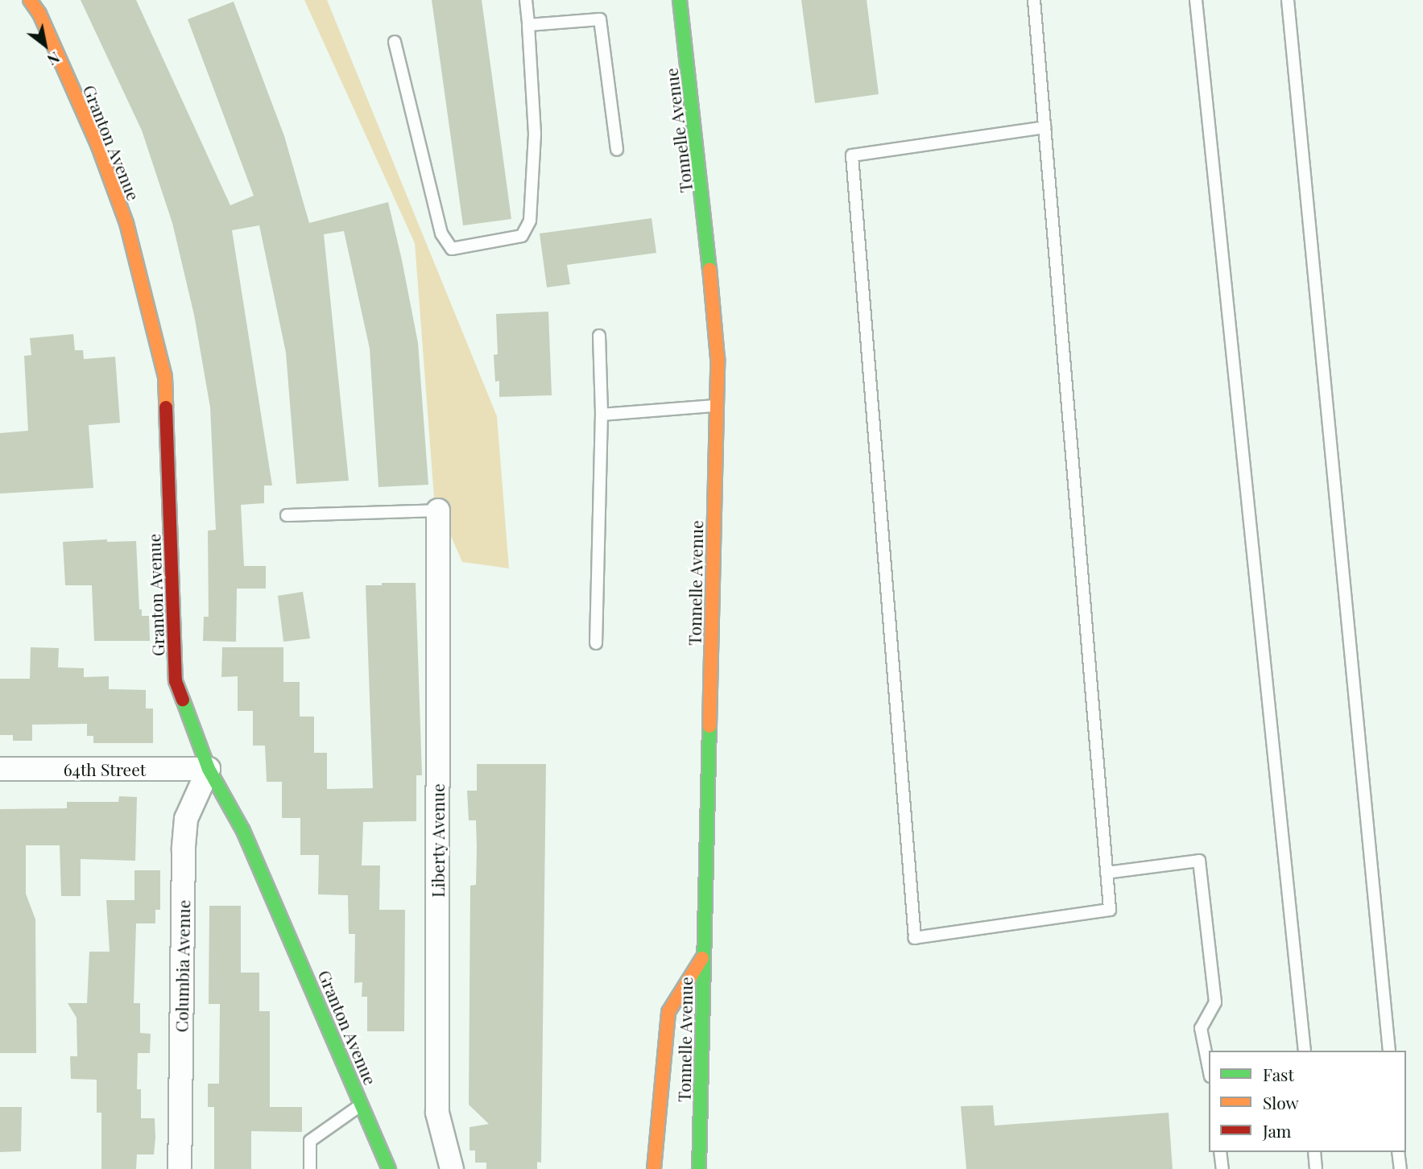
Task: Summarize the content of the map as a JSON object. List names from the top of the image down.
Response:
{
  "streets": {
    "main road": ["Tonnelle Avenue", "Granton Avenue"],
    "street": ["64th Street", "Liberty Avenue", "Columbia Avenue"]
  },
  "crossings": [
    ["Granton Avenue", "64th Street"],
    ["Granton Avenue", "Columbia Avenue"],
    ["64th Street", "Columbia Avenue"]
  ],
  "legend": ["Fast", "Slow", "Jam"],
  "north": "bottom right"
}
